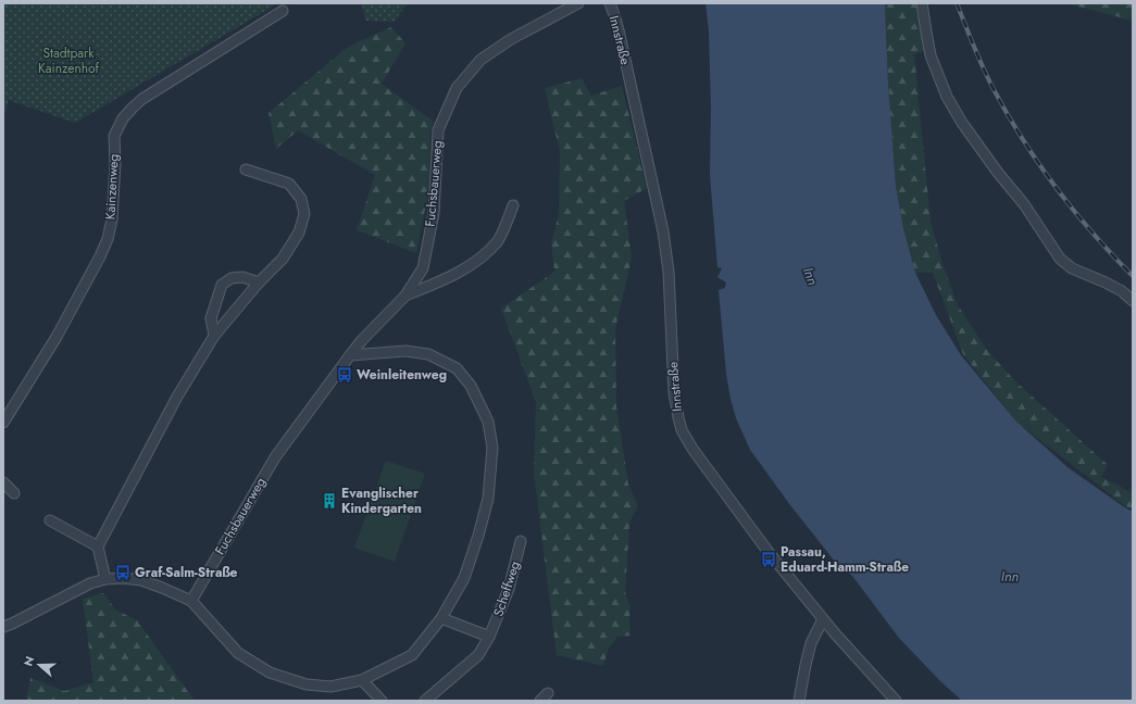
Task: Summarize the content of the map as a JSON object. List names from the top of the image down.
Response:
{
  "streets": {
    "street": [
      "Innstraße",
      "Fuchsbauerweg",
      "Kainzenweg",
      "Scheffweg"
    ]
  },
  "water": ["Inn"],
  "parks": ["Stadtpark Kainzenhof"],
  "places": {
    "bus stop": ["Weinleitenweg", "Passau, Eduard-Hamm-Straße", "Graf-Salm-Straße"],
    "building": ["Evanglischer Kindergarten"]
  },
  "north": "left"
}
